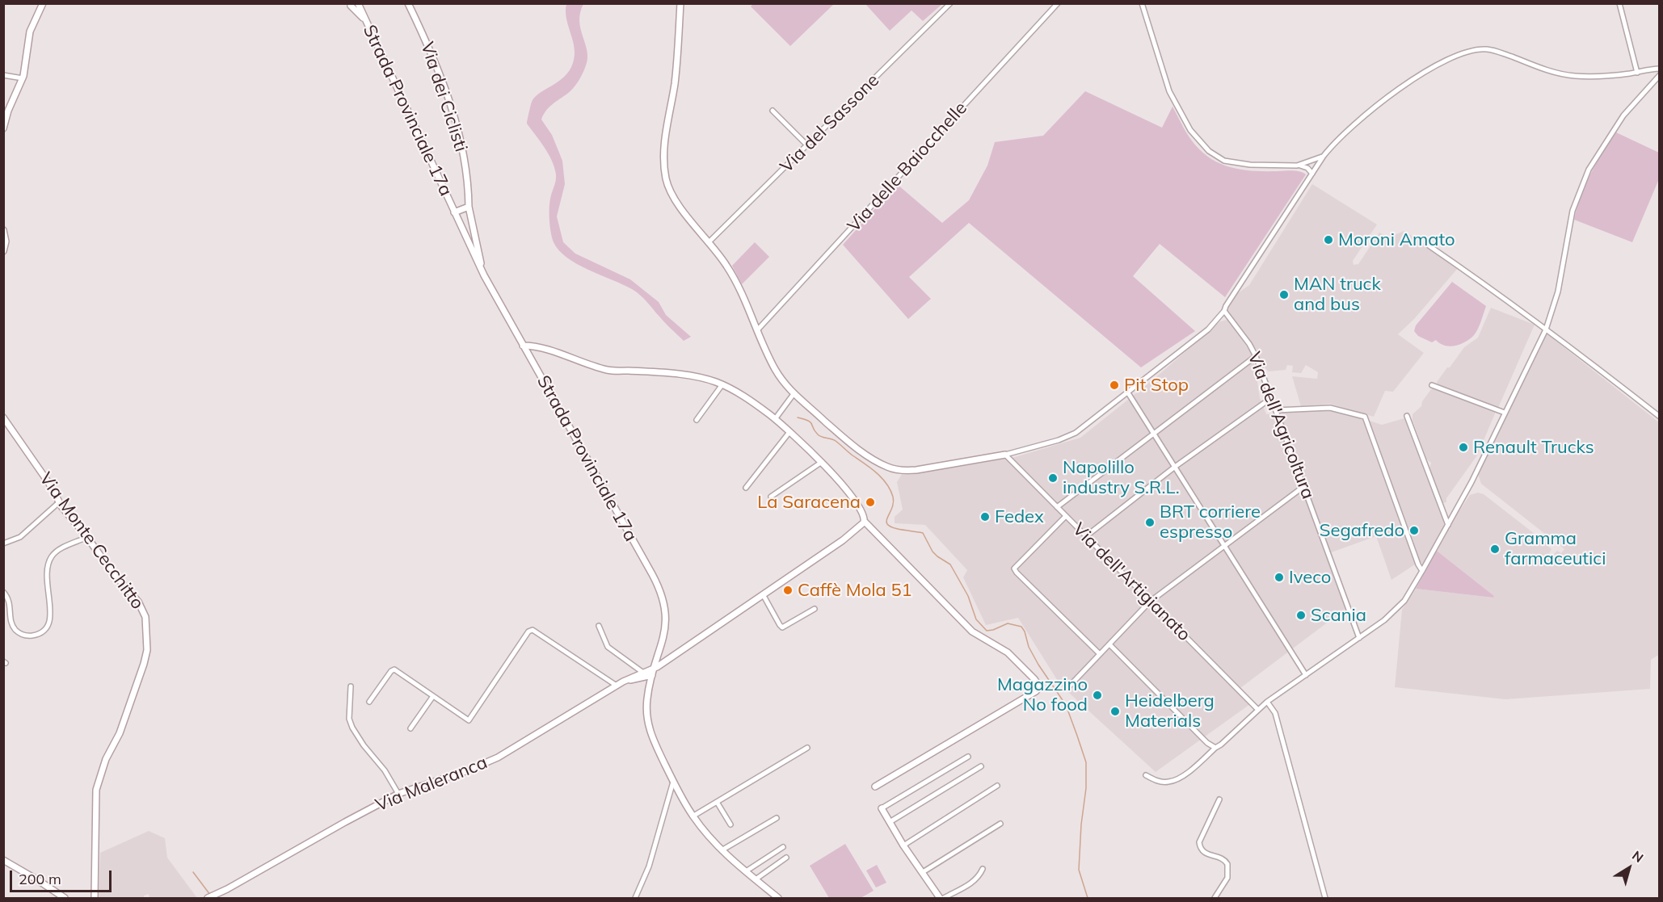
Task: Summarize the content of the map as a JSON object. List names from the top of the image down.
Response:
{
  "streets": {
    "street": [
      "Via dei Ciclisti",
      "Strada Provinciale 17a",
      "Via del Sassone",
      "Via delle Baiocchelle",
      "Via dell'Agricoltura",
      "Via Monte Cecchitto",
      "Via dell'Artigianato",
      "Via Maleranca"
    ]
  },
  "crossings": [
    ["Via dei Ciclisti", "Strada Provinciale 17a"]
  ],
  "places": [
    "Moroni Amato",
    "MAN truck and bus",
    "Pit Stop",
    "Renault Trucks",
    "Napolillo industry S.R.L.",
    "La Saracena",
    "Fedex",
    "BRT corriere espresso",
    "Segafredo",
    "Gramma farmaceutici",
    "Iveco",
    "Caffè Mola 51",
    "Scania",
    "Magazzino No food",
    "Heidelberg Materials"
  ],
  "scale_bar": "200 m",
  "north": "top right"
}
